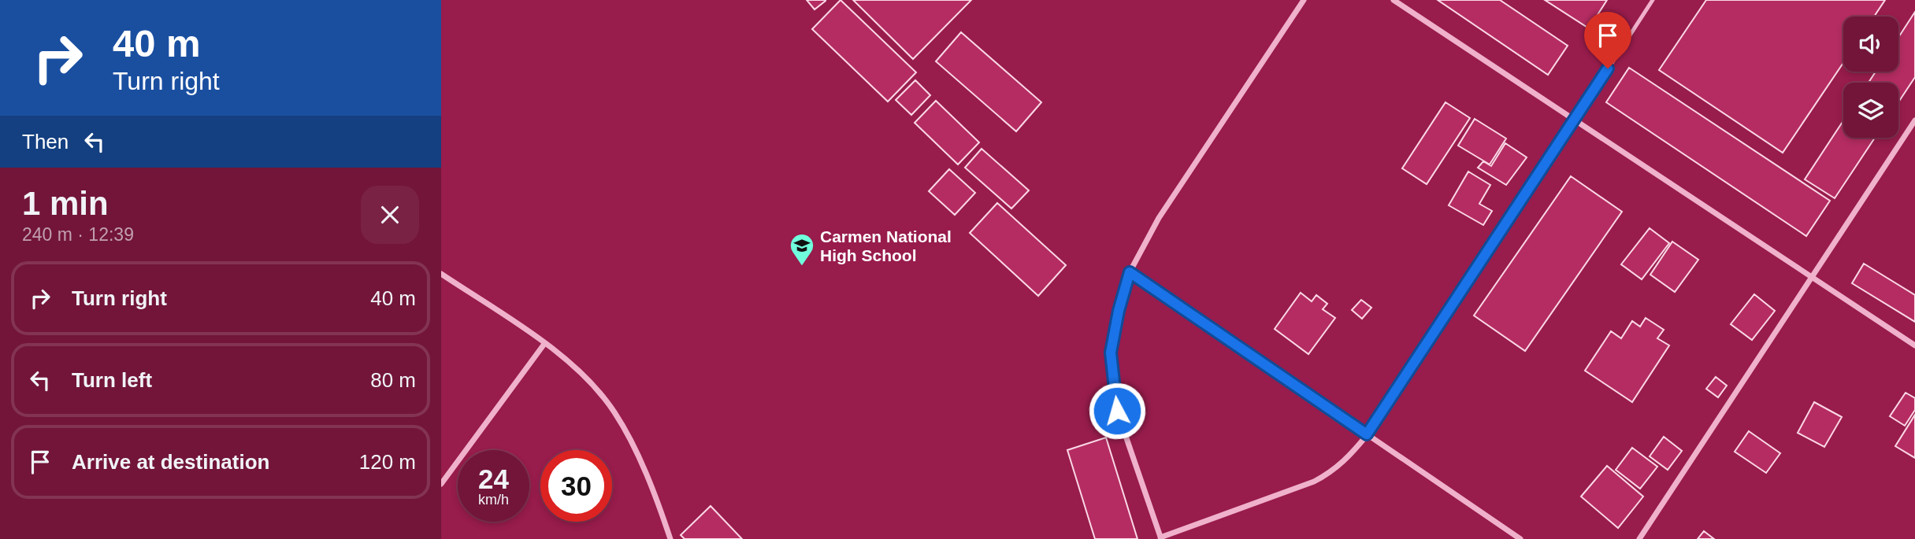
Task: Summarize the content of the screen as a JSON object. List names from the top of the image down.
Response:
{
  "places": {
    "school or university": ["Carmen National High School"]
  },
  "page": {
    "turn": ["40 m", "Turn right"],
    "then": "Then",
    "heading": ["1 min", "240 m · 12:39"],
    "list": [
      {
        "name": "Turn right",
        "value": "40 m"
      },
      {
        "name": "Turn left",
        "value": "80 m"
      },
      {
        "name": "Arrive at destination",
        "value": "120 m"
      }
    ],
    "speed": "24 km/h",
    "limit": "30"
  }
}
